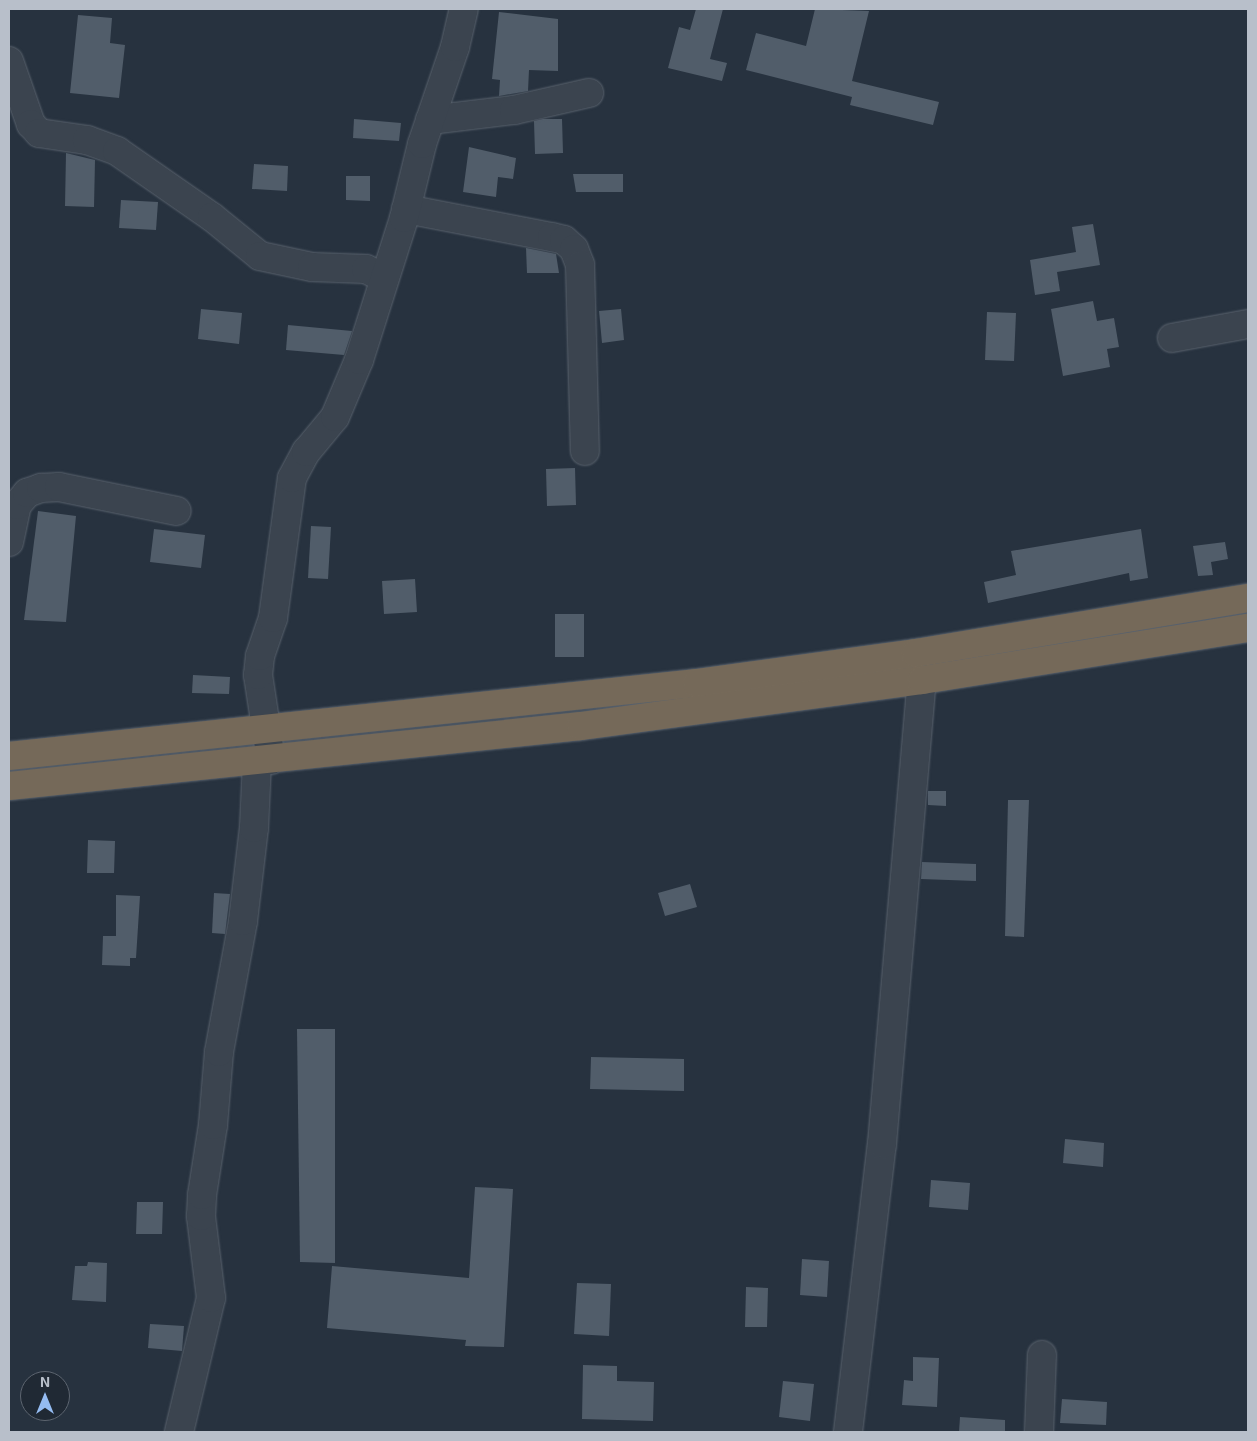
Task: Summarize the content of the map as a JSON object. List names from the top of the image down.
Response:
{
  "north": "top"
}
